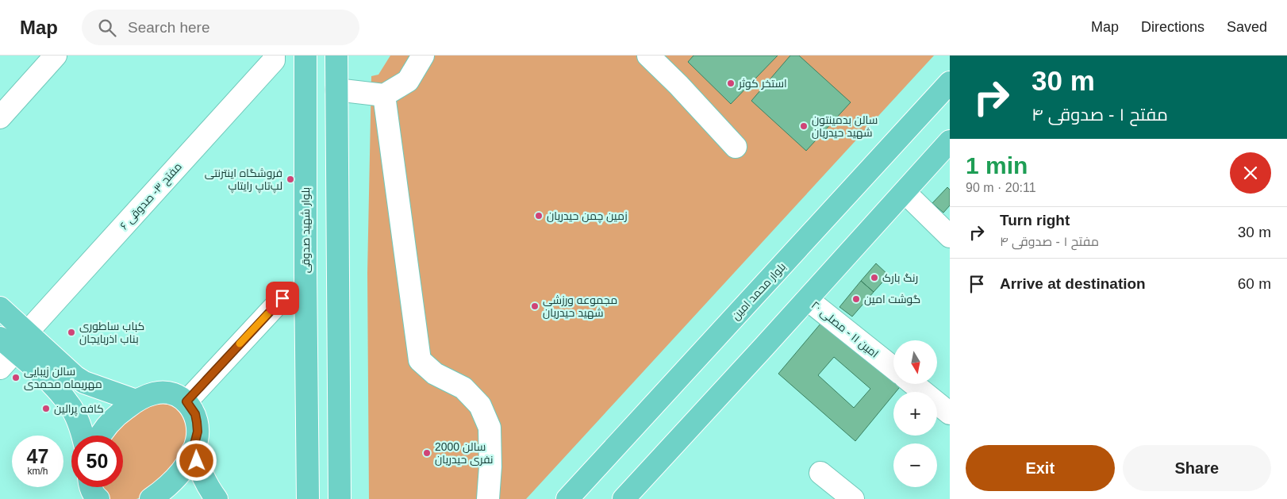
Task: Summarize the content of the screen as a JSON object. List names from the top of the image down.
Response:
{
  "streets": {
    "main road": ["بلوار شهید صدوقی", "بلوار محمد امین"],
    "street": ["مفتح ۳- صدوقی ۶", "امین ۱۱ - مصلی ۲۰"]
  },
  "places": [
    "استخر کوثر",
    "سالن بدمینتون شهید حیدریان",
    "فروشگاه اینترنتی لپ‌تاپ رایتاپ",
    "زمین چمن حیدریان",
    "رنگ بارک",
    "گوشت امین",
    "مجموعه ورزشی شهید حیدریان",
    "کباب ساطوری بناب اذربایجان",
    "سالن زیبایی مهریماه محمدی",
    "کافه پرالین",
    "سالن 2000 نفری حیدریان"
  ],
  "north": "bottom",
  "page": {
    "header": "Map",
    "search": "Search here",
    "nav": ["Map", "Directions", "Saved"],
    "turn": ["30 m", "مفتح ۱ - صدوقی ۴"],
    "heading": ["1 min", "90 m · 20:11"],
    "list": [
      {
        "name": "Turn right",
        "note": "مفتح ۱ - صدوقی ۴",
        "value": "30 m"
      },
      {
        "name": "Arrive at destination",
        "value": "60 m"
      }
    ],
    "map_buttons": ["+", "−"],
    "speed": "47 km/h",
    "limit": "50",
    "buttons": ["Exit", "Share"]
  }
}
